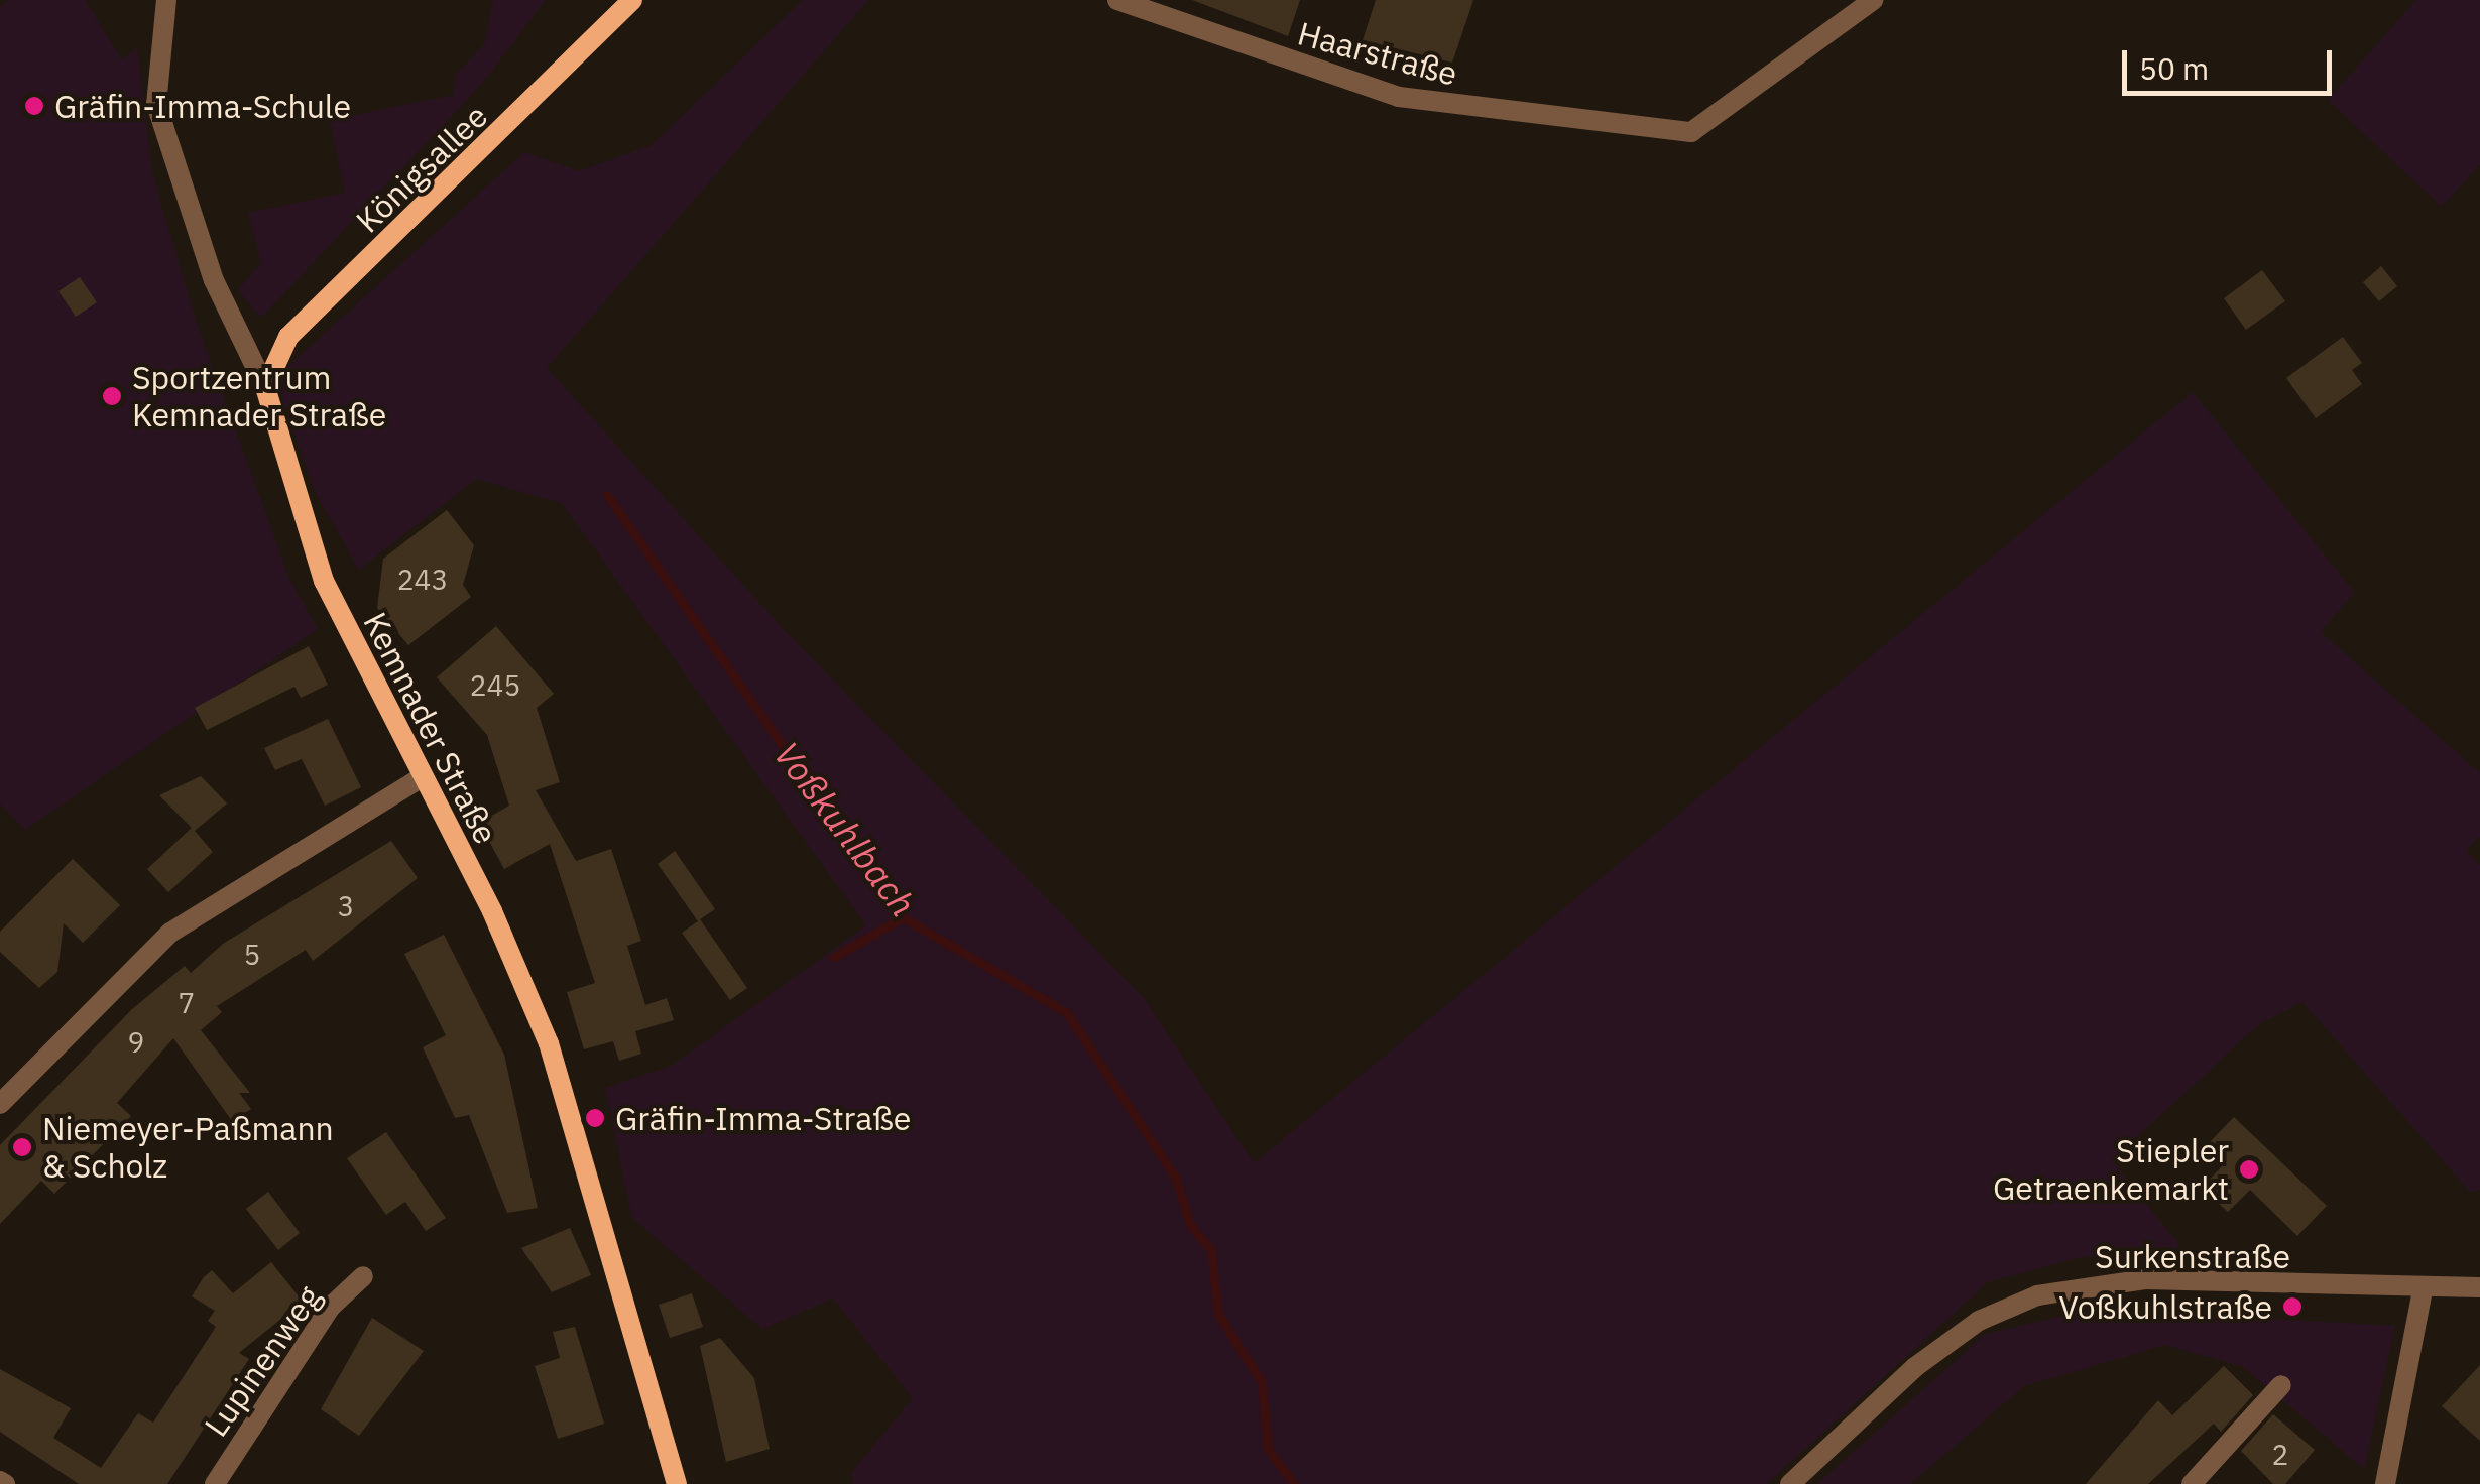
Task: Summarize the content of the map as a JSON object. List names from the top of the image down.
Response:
{
  "streets": {
    "main road": ["Königsallee", "Kemnader Straße"],
    "street": ["Haarstraße", "Surkenstraße", "Lupinenweg"]
  },
  "crossings": [
    ["Königsallee", "Kemnader Straße"]
  ],
  "water": ["Voßkuhlbach"],
  "places": [
    "Gräfin-Imma-Schule",
    "Sportzentrum Kemnader Straße",
    "Gräfin-Imma-Straße",
    "Niemeyer-Paßmann & Scholz",
    "Stiepler Getraenkemarkt",
    "Voßkuhlstraße"
  ],
  "house_numbers": [
    "243",
    "245",
    "3",
    "5",
    "7",
    "9",
    "2"
  ],
  "scale_bar": "50 m"
}
